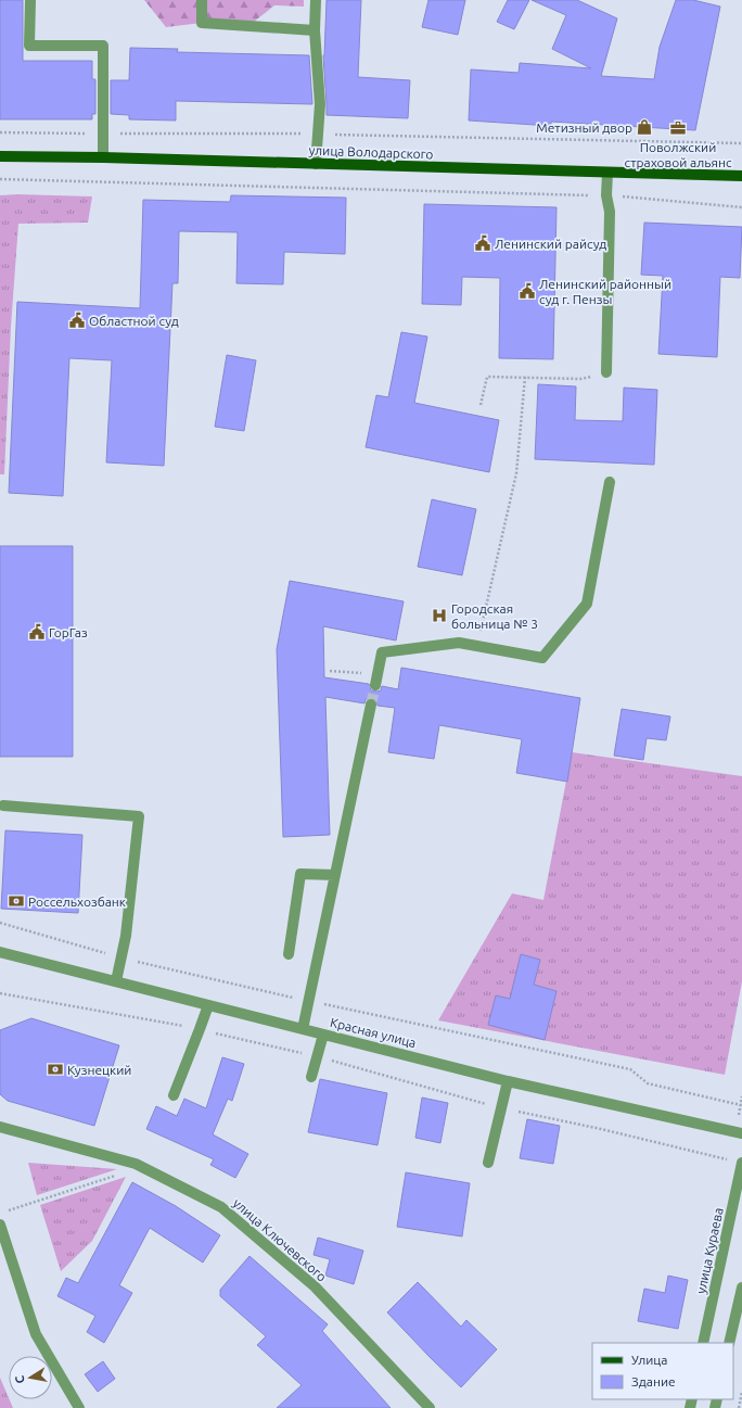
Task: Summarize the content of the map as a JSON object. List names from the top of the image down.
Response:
{
  "streets": {
    "main road": ["улица Володарского"],
    "street": ["Красная улица", "улица Ключевского", "улица Кураева"]
  },
  "places": {
    "shop": ["Метизный двор"],
    "office": ["Поволжский страховой альянс"],
    "public building": [
      "Ленинский райсуд",
      "Ленинский районный суд г. Пензы",
      "Областной суд",
      "ГорГаз"
    ],
    "hospital": ["Городская больница № 3"],
    "bank": ["Россельхозбанк", "Кузнецкий"]
  },
  "legend": ["Улица", "Здание"],
  "north": "left"
}
